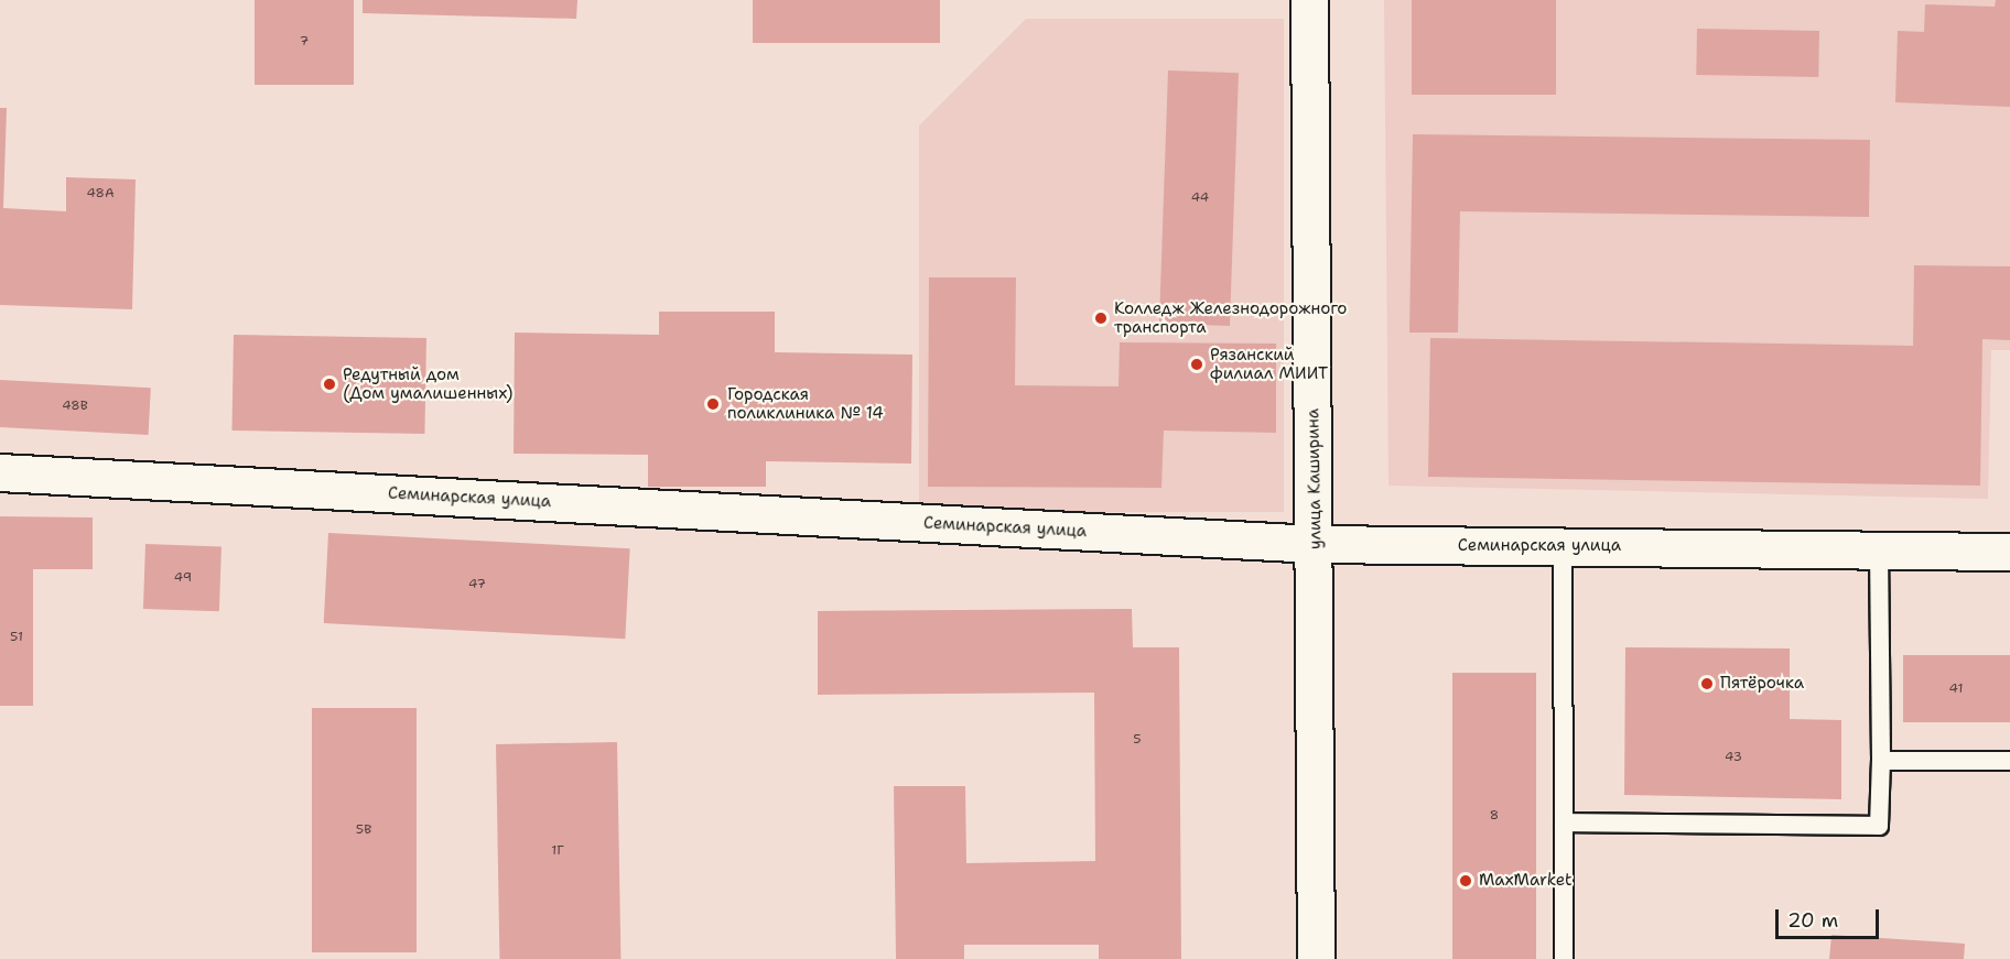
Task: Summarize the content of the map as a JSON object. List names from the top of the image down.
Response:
{
  "streets": {
    "main road": ["улица Каширина", "Семинарская улица"]
  },
  "crossings": [
    ["улица Каширина", "Семинарская улица"]
  ],
  "places": [
    "Колледж Железнодорожного транспорта",
    "Рязанский филиал МИИТ",
    "Редутный дом (Дом умалишенных)",
    "Городская поликлиника № 14",
    "Пятёрочка",
    "MaxMarket"
  ],
  "house_numbers": [
    "7",
    "48А",
    "44",
    "48В",
    "49",
    "47",
    "51",
    "41",
    "5",
    "43",
    "8",
    "5В",
    "1Г"
  ],
  "scale_bar": "20 m"
}
